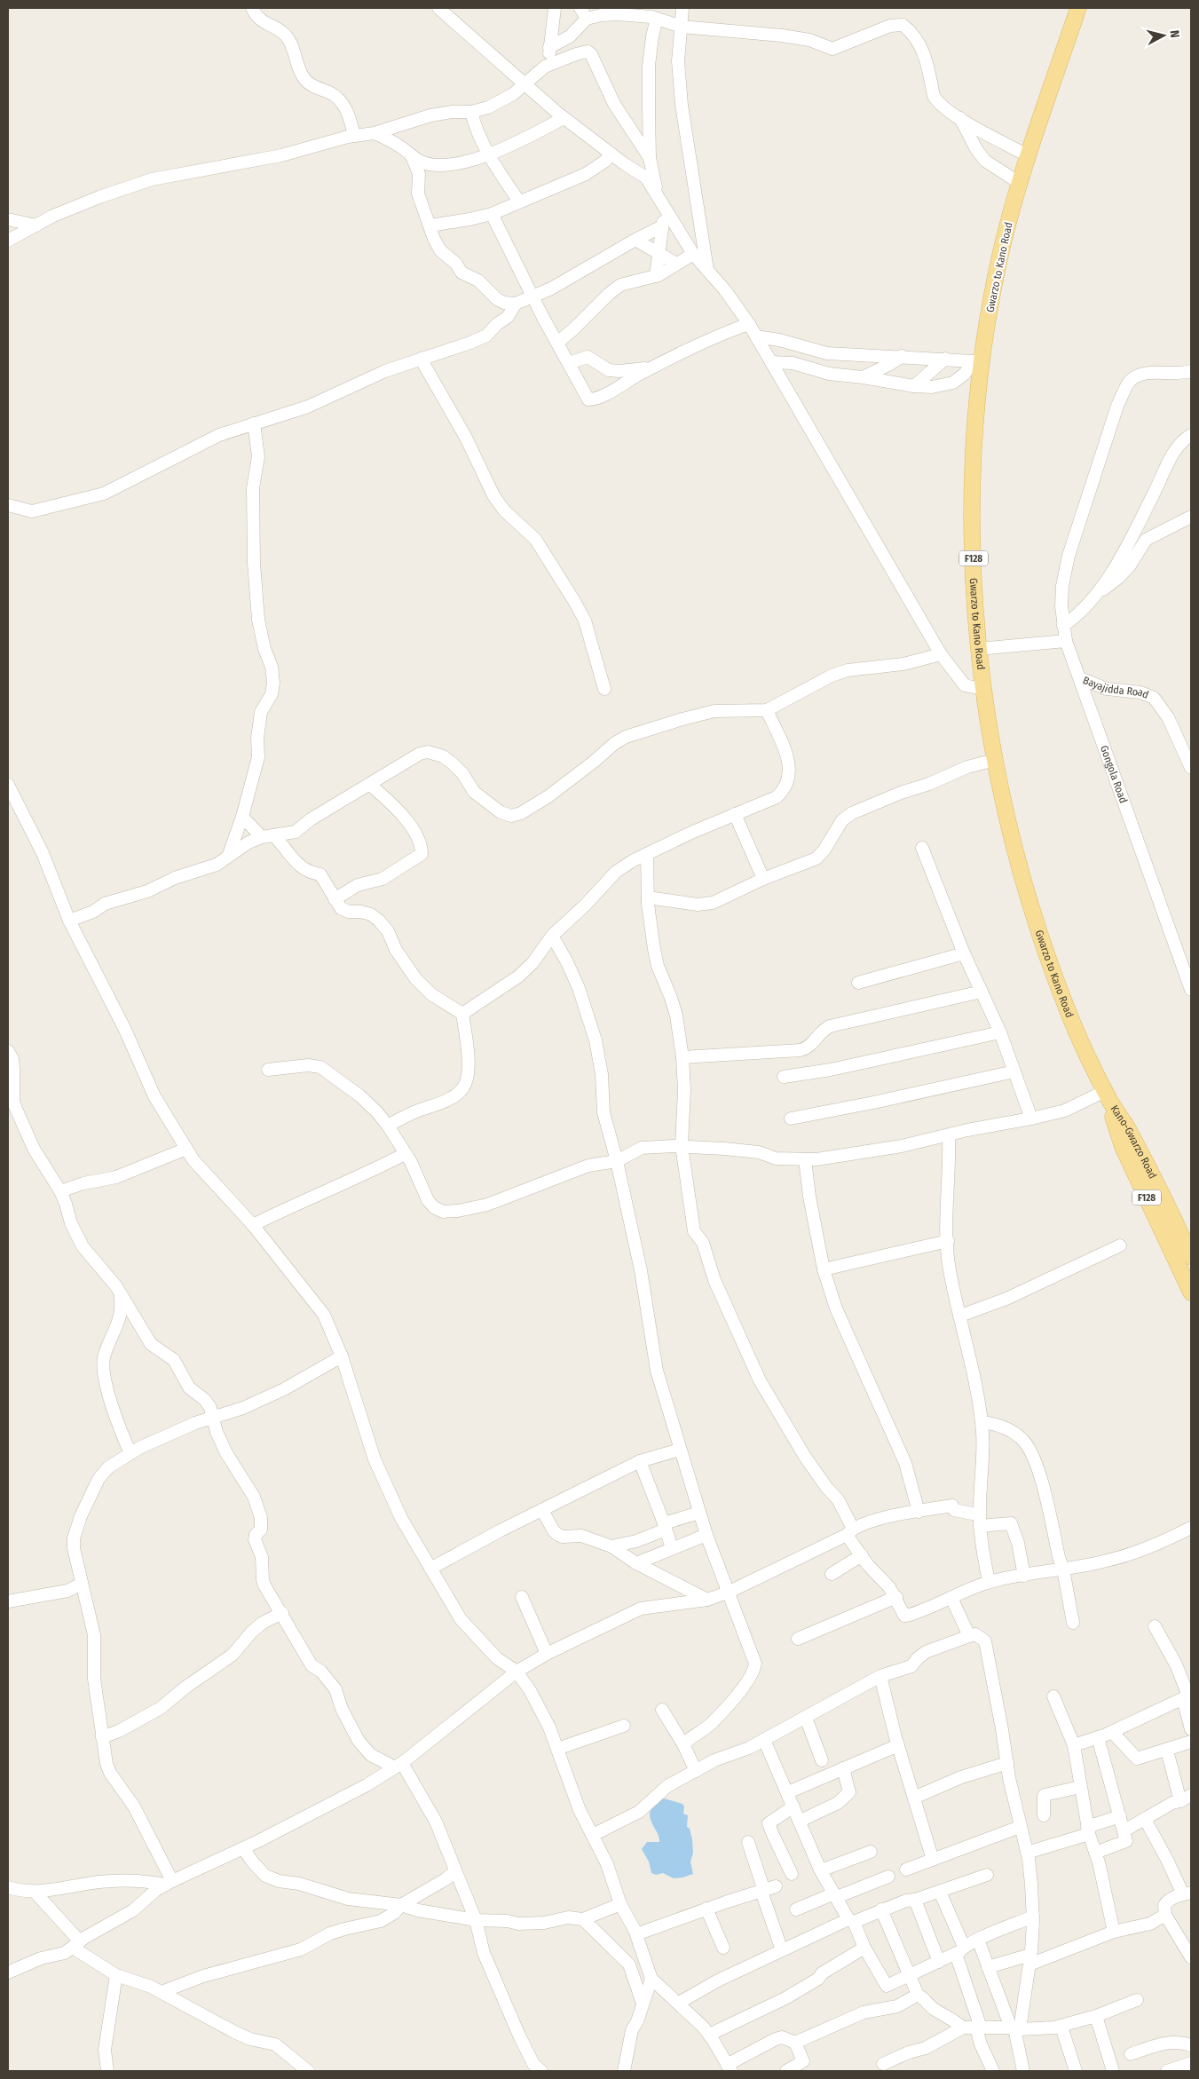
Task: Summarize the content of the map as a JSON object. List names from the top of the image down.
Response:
{
  "streets": {
    "main road": ["Gwarzo to Kano Road", "F128", "Kano-Gwarzo Road"],
    "street": ["Bayajidda Road", "Gongola Road"]
  },
  "crossings": [
    ["Gwarzo to Kano Road", "F128"],
    ["Gwarzo to Kano Road", "Kano-Gwarzo Road"],
    ["F128", "Kano-Gwarzo Road"],
    ["Bayajidda Road", "Gongola Road"]
  ],
  "north": "right"
}
